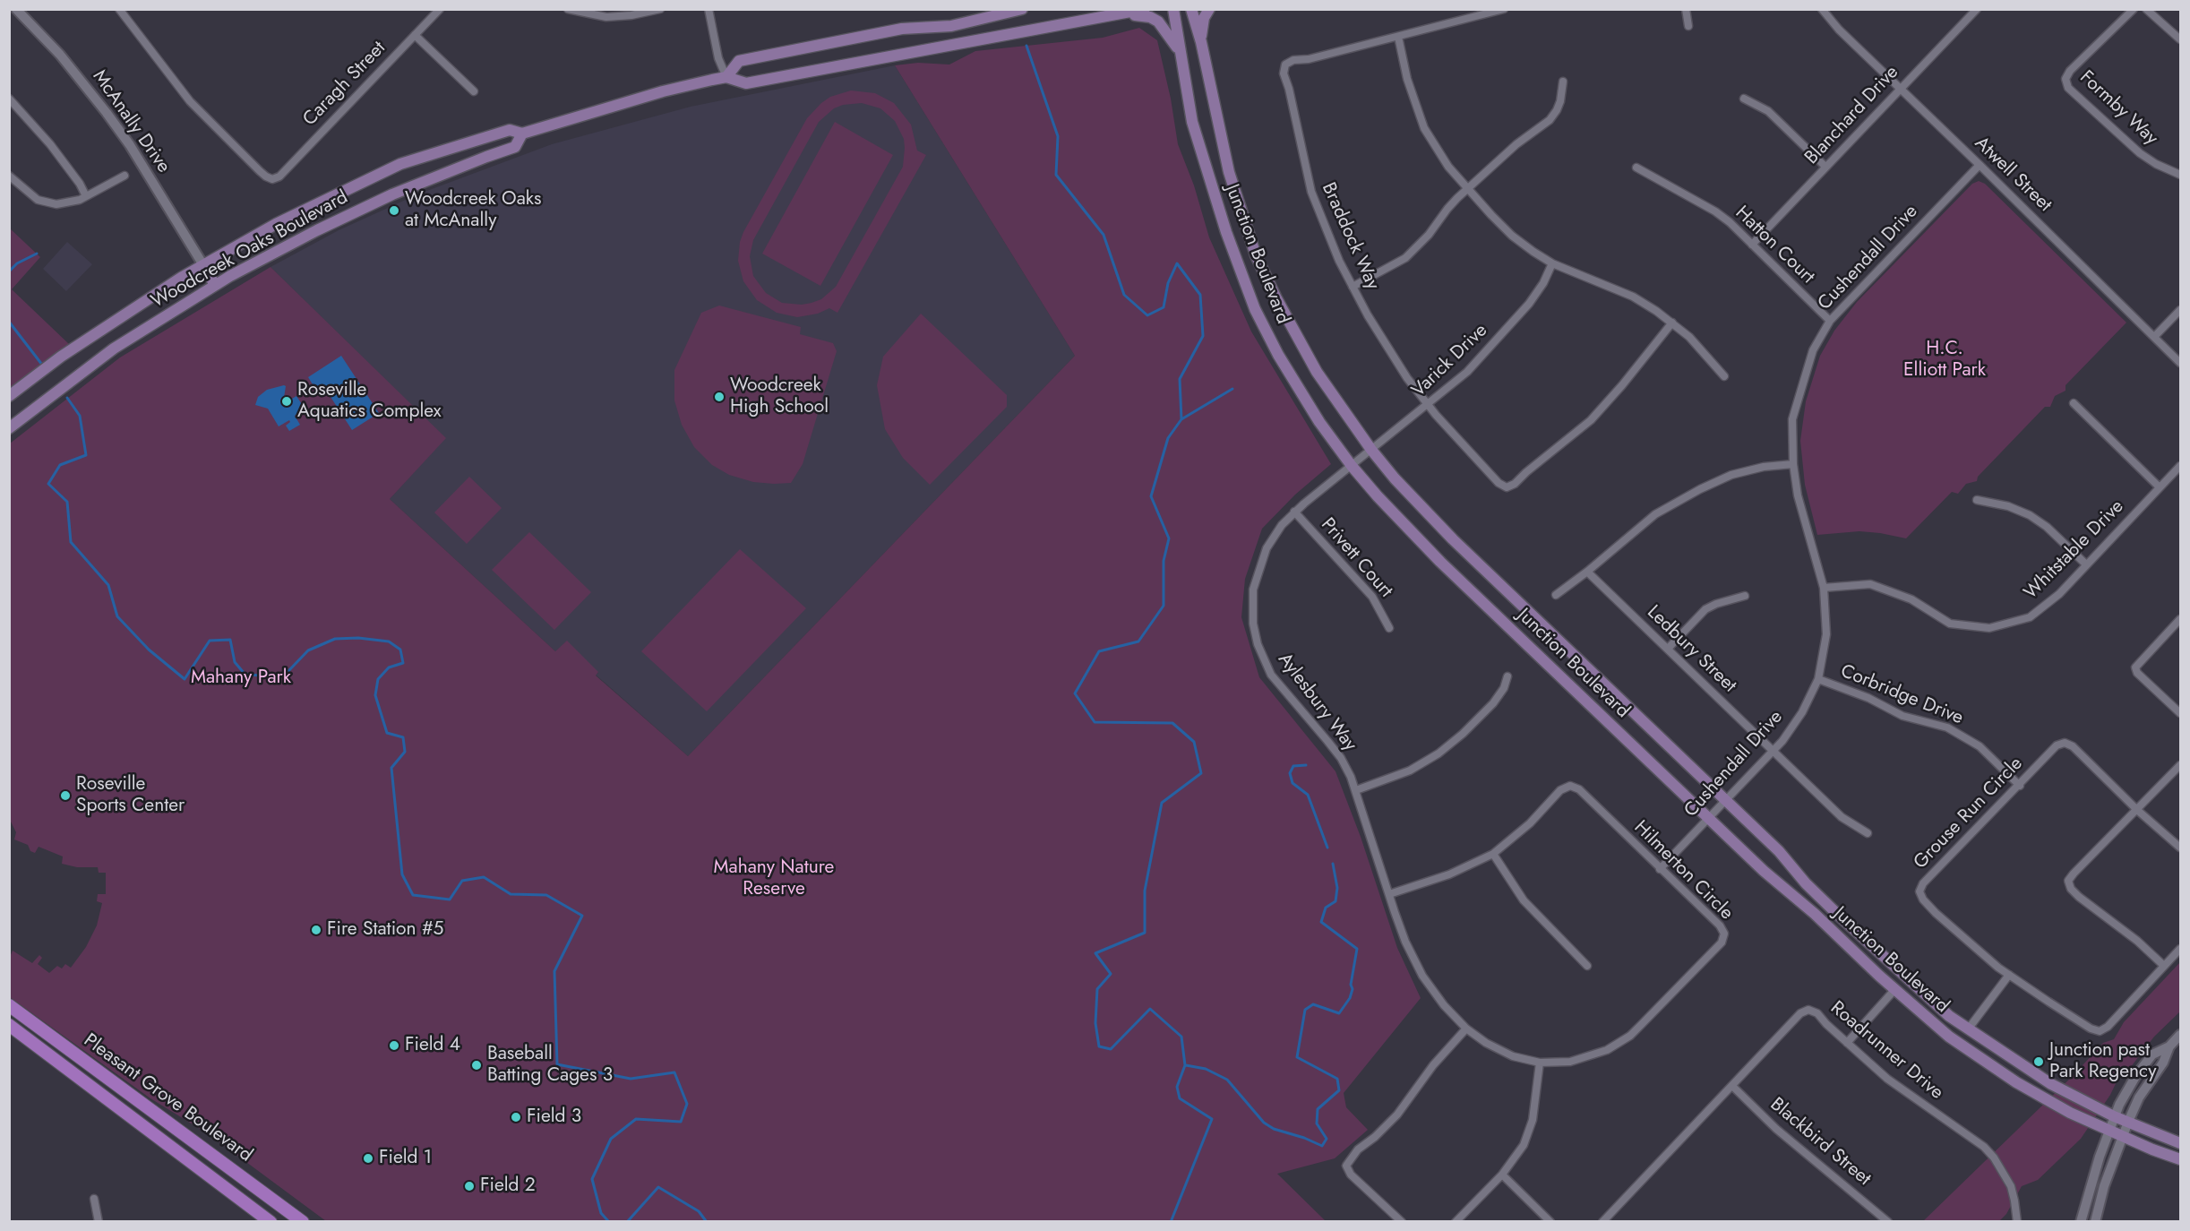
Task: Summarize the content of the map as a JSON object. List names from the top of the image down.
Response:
{
  "streets": {
    "main road": ["Woodcreek Oaks Boulevard", "Junction Boulevard", "Pleasant Grove Boulevard"],
    "street": [
      "Caragh Street",
      "Formby Way",
      "Blanchard Drive",
      "McAnally Drive",
      "Atwell Street",
      "Braddock Way",
      "Hatton Court",
      "Cushendall Drive",
      "Varick Drive",
      "Whitstable Drive",
      "Privett Court",
      "Ledbury Street",
      "Corbridge Drive",
      "Aylesbury Way",
      "Grouse Run Circle",
      "Hilmerton Circle",
      "Roadrunner Drive",
      "Blackbird Street"
    ]
  },
  "crossings": [
    ["Blanchard Drive", "Atwell Street"],
    ["Blanchard Drive", "Hatton Court"],
    ["McAnally Drive", "Woodcreek Oaks Boulevard"],
    ["Atwell Street", "Cushendall Drive"],
    ["Braddock Way", "Varick Drive"],
    ["Hatton Court", "Cushendall Drive"],
    ["Junction Boulevard", "Cushendall Drive"],
    ["Junction Boulevard", "Varick Drive"],
    ["Junction Boulevard", "Aylesbury Way"],
    ["Cushendall Drive", "Whitstable Drive"],
    ["Cushendall Drive", "Ledbury Street"],
    ["Cushendall Drive", "Corbridge Drive"],
    ["Cushendall Drive", "Hilmerton Circle"],
    ["Varick Drive", "Aylesbury Way"],
    ["Privett Court", "Aylesbury Way"],
    ["Corbridge Drive", "Grouse Run Circle"],
    ["Aylesbury Way", "Hilmerton Circle"],
    ["Roadrunner Drive", "Blackbird Street"]
  ],
  "parks": ["H.C. Elliott Park", "Mahany Park", "Mahany Nature Reserve"],
  "places": [
    "Woodcreek Oaks at McAnally",
    "Woodcreek High School",
    "Roseville Aquatics Complex",
    "Roseville Sports Center",
    "Fire Station #5",
    "Field 4",
    "Junction past Park Regency",
    "Baseball Batting Cages 3",
    "Field 3",
    "Field 1",
    "Field 2"
  ]
}
